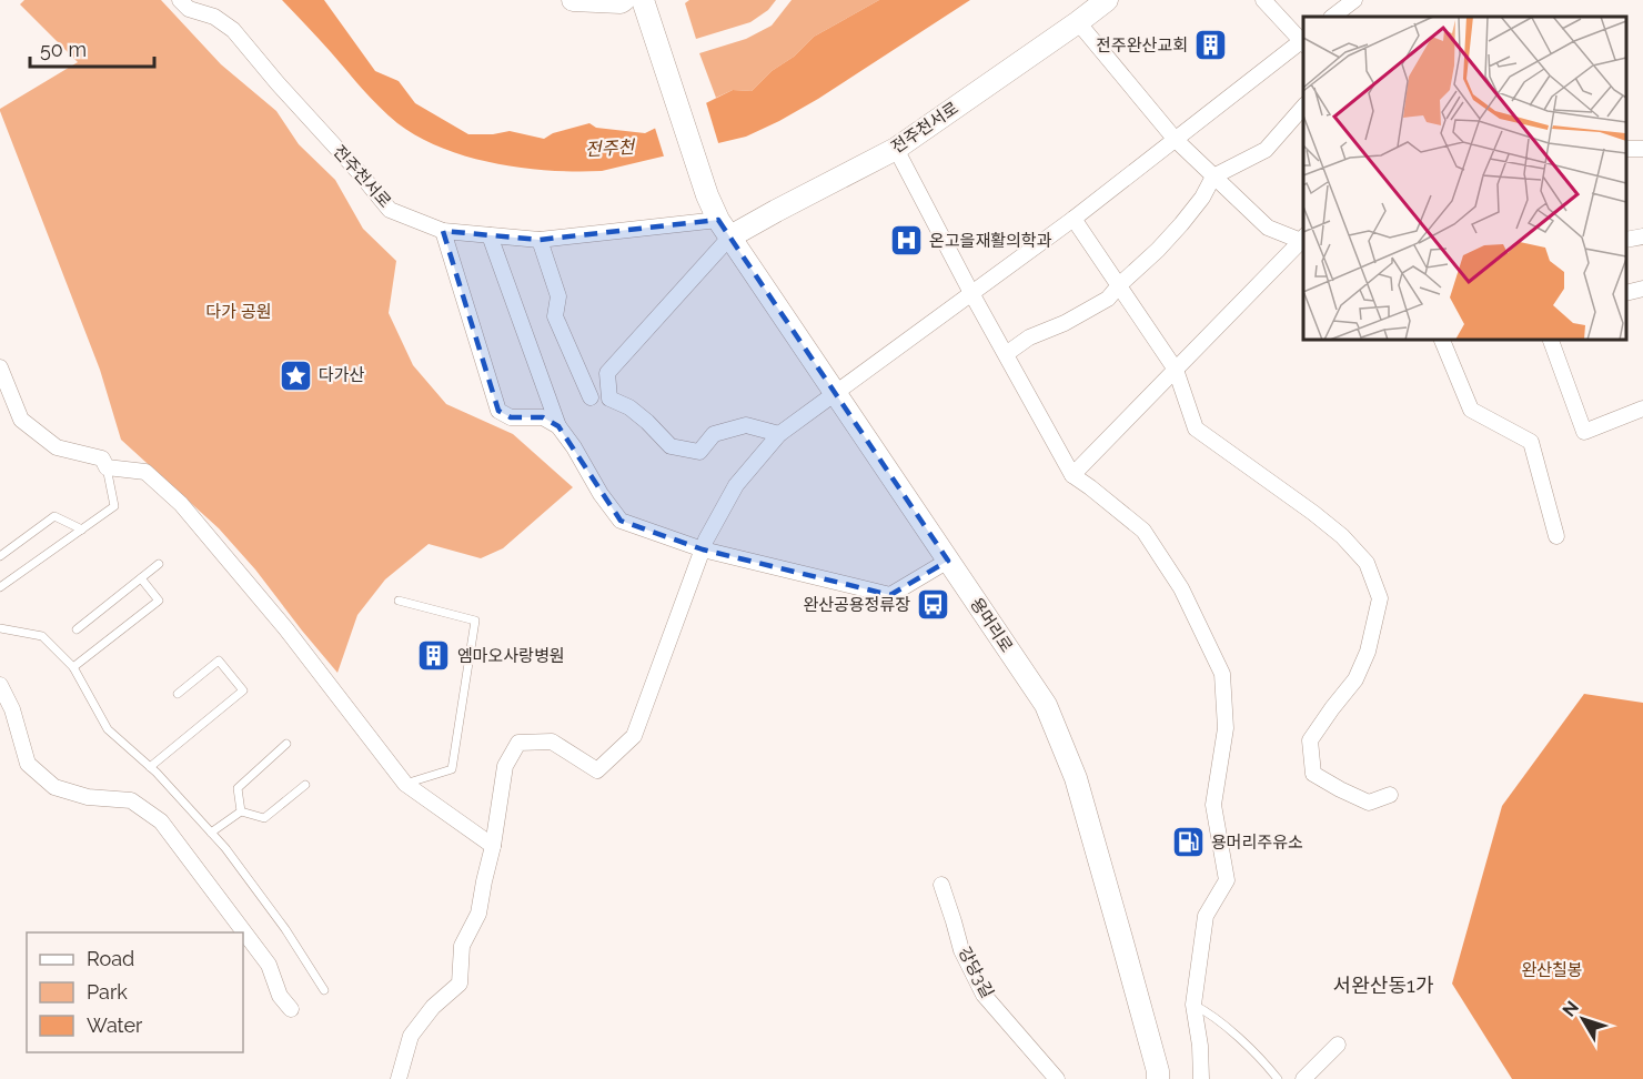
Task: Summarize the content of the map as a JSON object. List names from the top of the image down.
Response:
{
  "streets": {
    "street": ["전주천서로", "용머리로", "강당3길"]
  },
  "crossings": [
    ["전주천서로", "용머리로"]
  ],
  "districts": ["서완산동1가"],
  "water": ["전주천"],
  "parks": ["다가 공원", "완산칠봉"],
  "places": {
    "building": ["전주완산교회", "엠마오사랑병원"],
    "hospital": ["온고을재활의학과"],
    "place": ["다가산"],
    "bus stop": ["완산공용정류장"],
    "fuel station": ["용머리주유소"]
  },
  "legend": ["Road", "Park", "Water"],
  "scale_bar": "50 m",
  "north": "top left"
}
